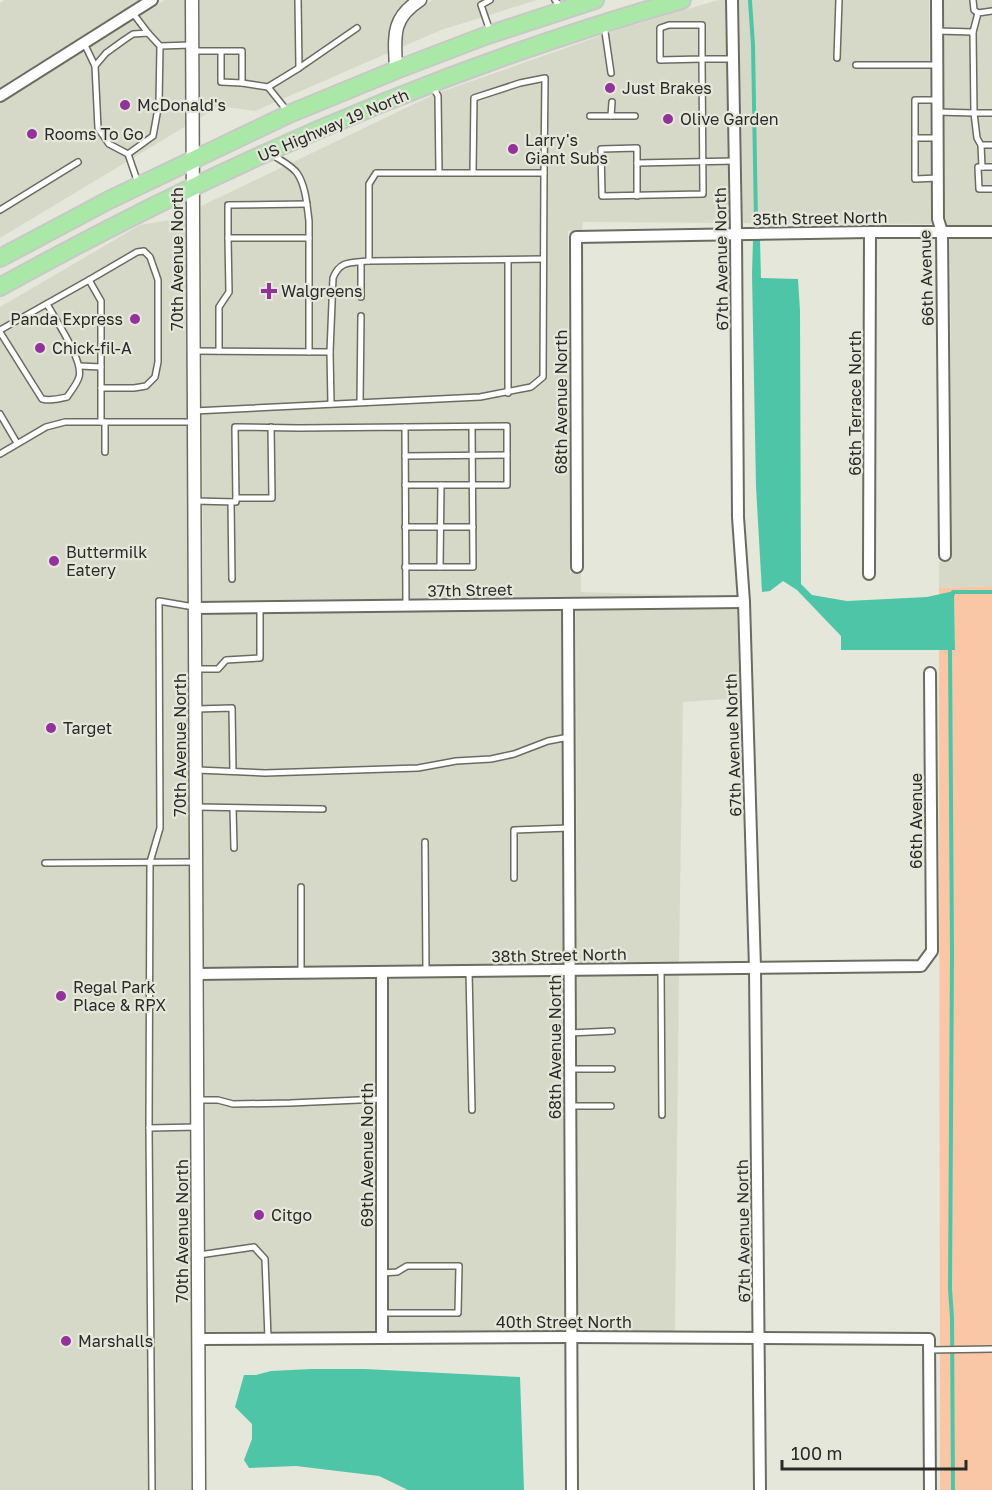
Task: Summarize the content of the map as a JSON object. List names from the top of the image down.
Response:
{
  "streets": {
    "highway": ["US Highway 19 North"],
    "street": [
      "35th Street North",
      "70th Avenue North",
      "67th Avenue North",
      "66th Avenue",
      "68th Avenue North",
      "66th Terrace North",
      "37th Street",
      "38th Street North",
      "69th Avenue North",
      "40th Street North"
    ]
  },
  "crossings": [
    ["US Highway 19 North", "70th Avenue North"],
    ["35th Street North", "67th Avenue North"],
    ["35th Street North", "66th Avenue"],
    ["35th Street North", "68th Avenue North"],
    ["35th Street North", "66th Terrace North"],
    ["70th Avenue North", "37th Street"],
    ["70th Avenue North", "38th Street North"],
    ["70th Avenue North", "40th Street North"],
    ["67th Avenue North", "37th Street"],
    ["67th Avenue North", "38th Street North"],
    ["67th Avenue North", "40th Street North"],
    ["66th Avenue", "38th Street North"],
    ["68th Avenue North", "37th Street"],
    ["68th Avenue North", "38th Street North"],
    ["68th Avenue North", "40th Street North"],
    ["38th Street North", "69th Avenue North"],
    ["69th Avenue North", "40th Street North"]
  ],
  "places": {
    "other": [
      "Just Brakes",
      "McDonald's",
      "Olive Garden",
      "Rooms To Go",
      "Larry's Giant Subs",
      "Panda Express",
      "Chick-fil-A",
      "Buttermilk Eatery",
      "Target",
      "Regal Park Place & RPX",
      "Citgo",
      "Marshalls"
    ],
    "health": ["Walgreens"]
  },
  "scale_bar": "100 m"
}
